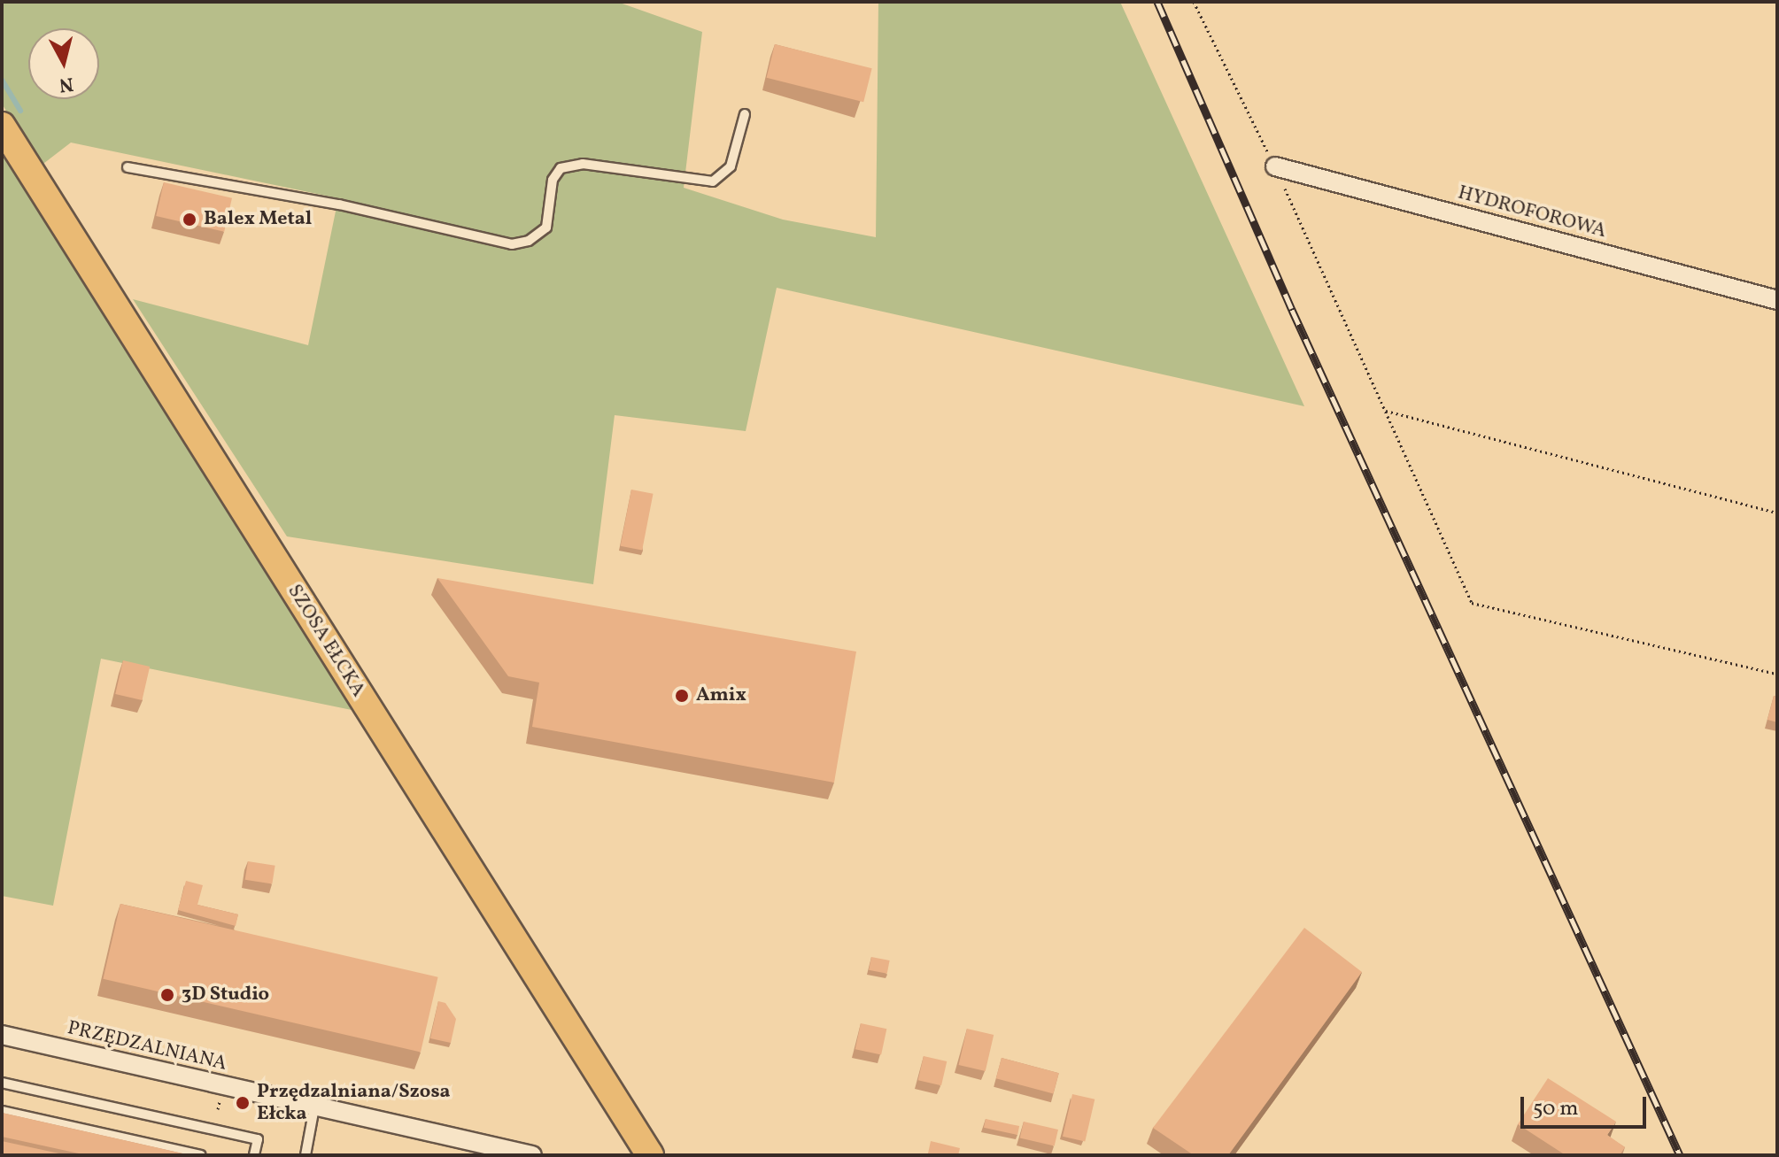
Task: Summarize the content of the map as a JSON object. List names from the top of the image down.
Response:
{
  "streets": {
    "main road": ["SZOSA EŁCKA"],
    "street": ["HYDROFOROWA", "PRZĘDZALNIANA"]
  },
  "places": [
    "Balex Metal",
    "Amix",
    "3D Studio",
    "Przędzalniana/Szosa Ełcka"
  ],
  "scale_bar": "50 m",
  "north": "bottom"
}
